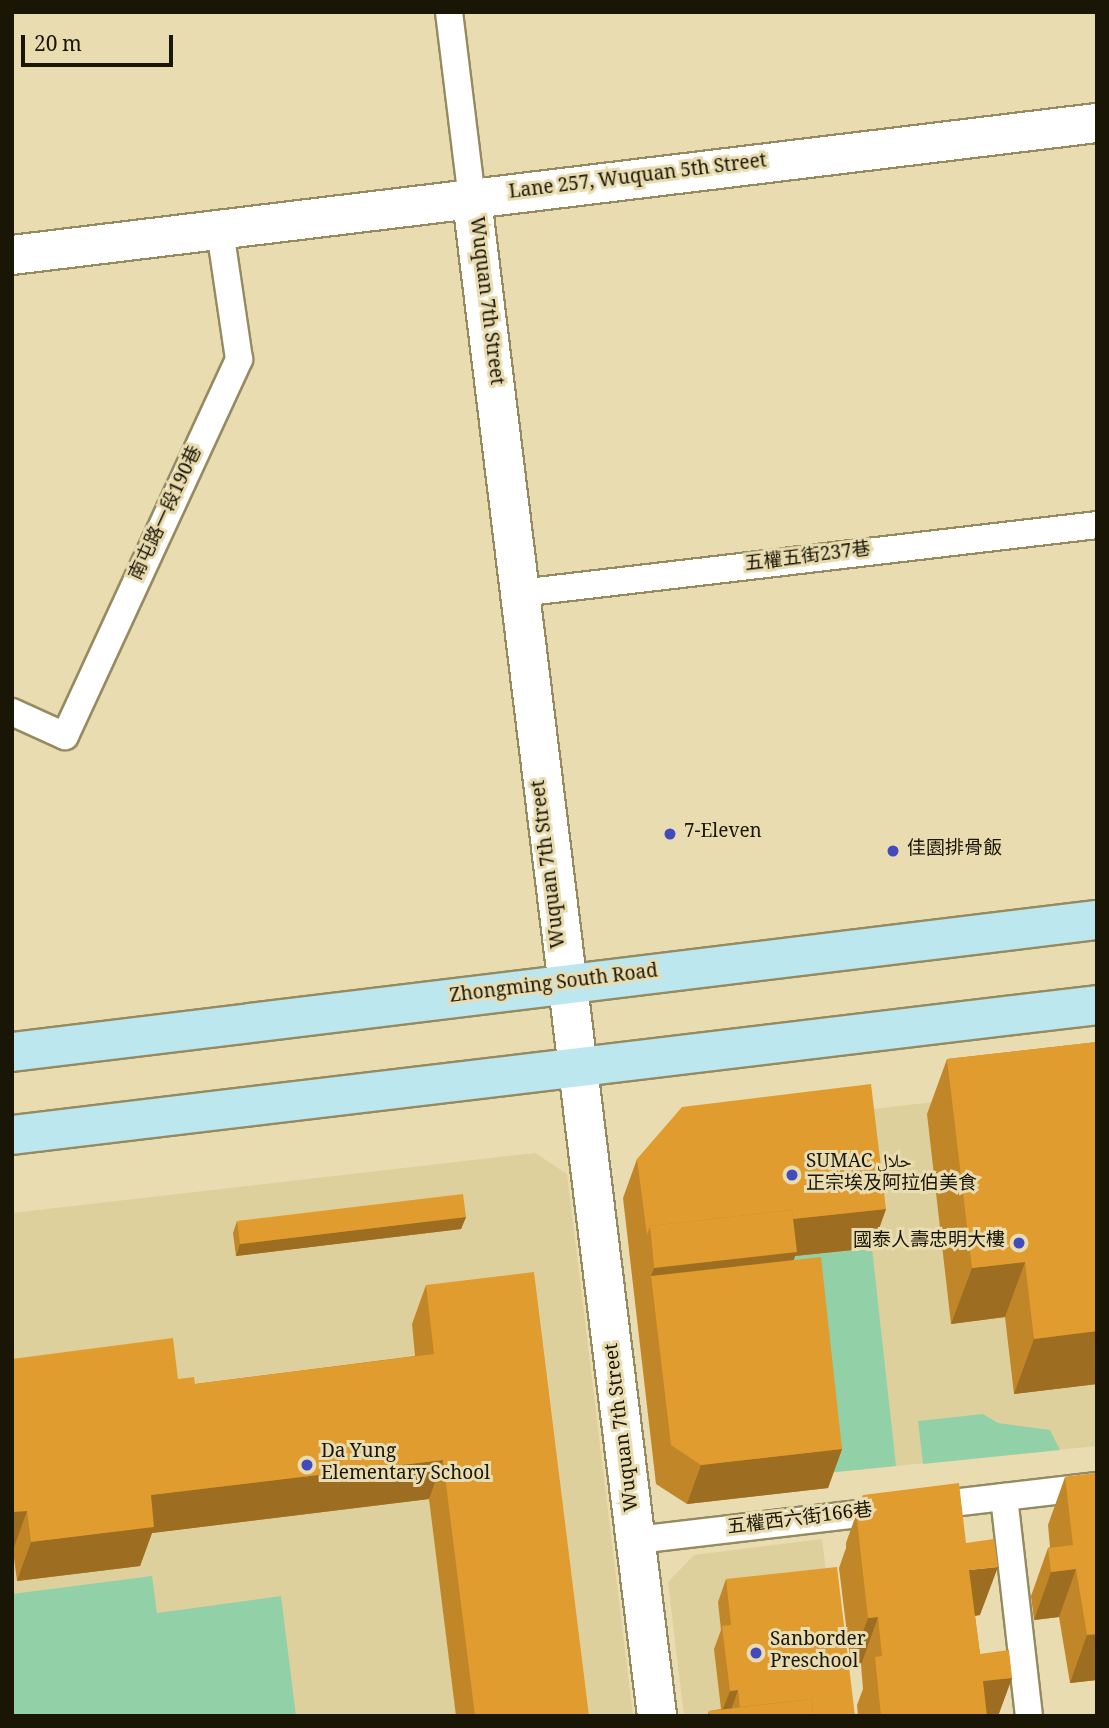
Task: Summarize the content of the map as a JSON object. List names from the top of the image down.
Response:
{
  "streets": {
    "main road": ["Zhongming South Road"],
    "street": ["Lane 257, Wuquan 5th Street", "Wuquan 7th Street"],
    "lane": ["南屯路一段190巷", "五權五街237巷", "五權西六街166巷"]
  },
  "crossings": [
    ["Lane 257, Wuquan 5th Street", "Wuquan 7th Street"],
    ["Lane 257, Wuquan 5th Street", "南屯路一段190巷"],
    ["Wuquan 7th Street", "五權五街237巷"],
    ["Wuquan 7th Street", "Zhongming South Road"],
    ["Wuquan 7th Street", "五權西六街166巷"]
  ],
  "places": [
    "7-Eleven",
    "佳園排骨飯",
    "SUMAC حلال 正宗埃及阿拉伯美食",
    "國泰人壽忠明大樓",
    "Da Yung Elementary School",
    "Sanborder Preschool"
  ],
  "scale_bar": "20 m"
}
